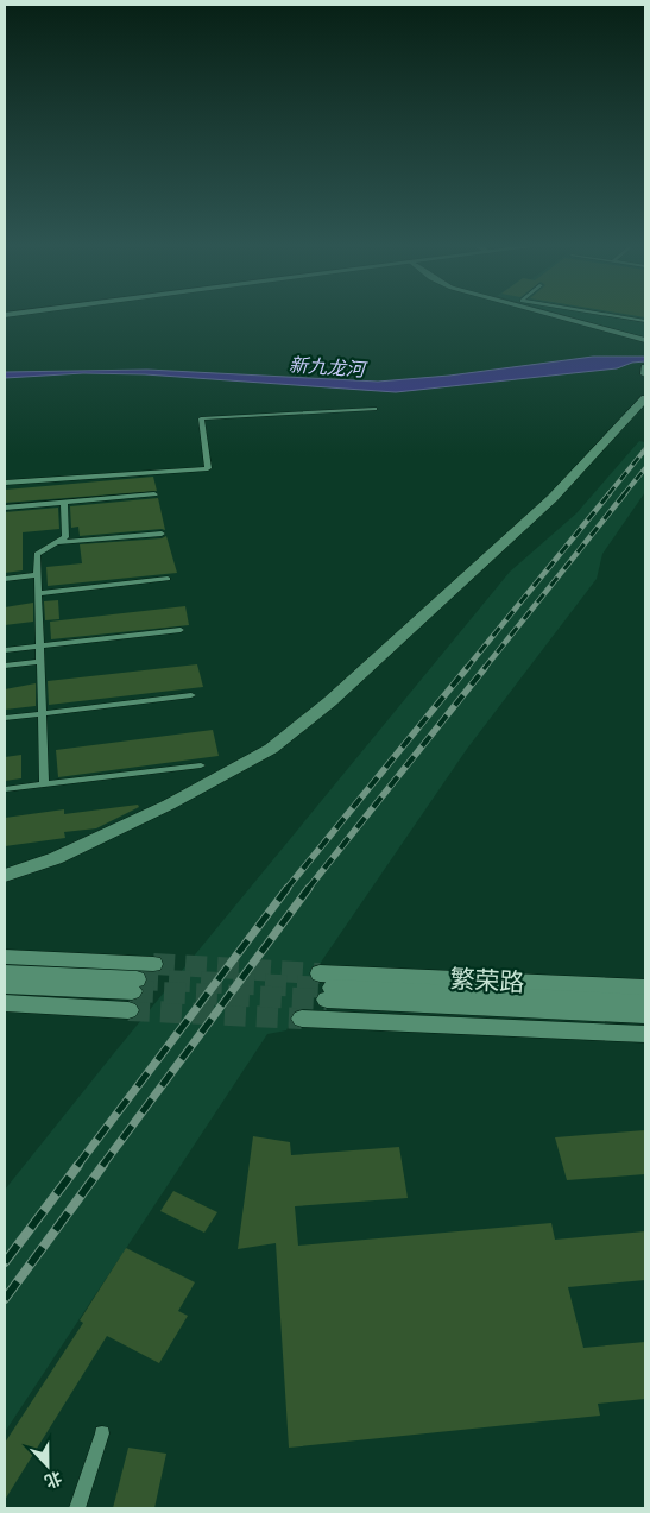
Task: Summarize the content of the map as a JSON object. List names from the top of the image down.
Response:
{
  "streets": {
    "street": ["繁荣路"]
  },
  "water": ["新九龙河"],
  "north": "bottom"
}
